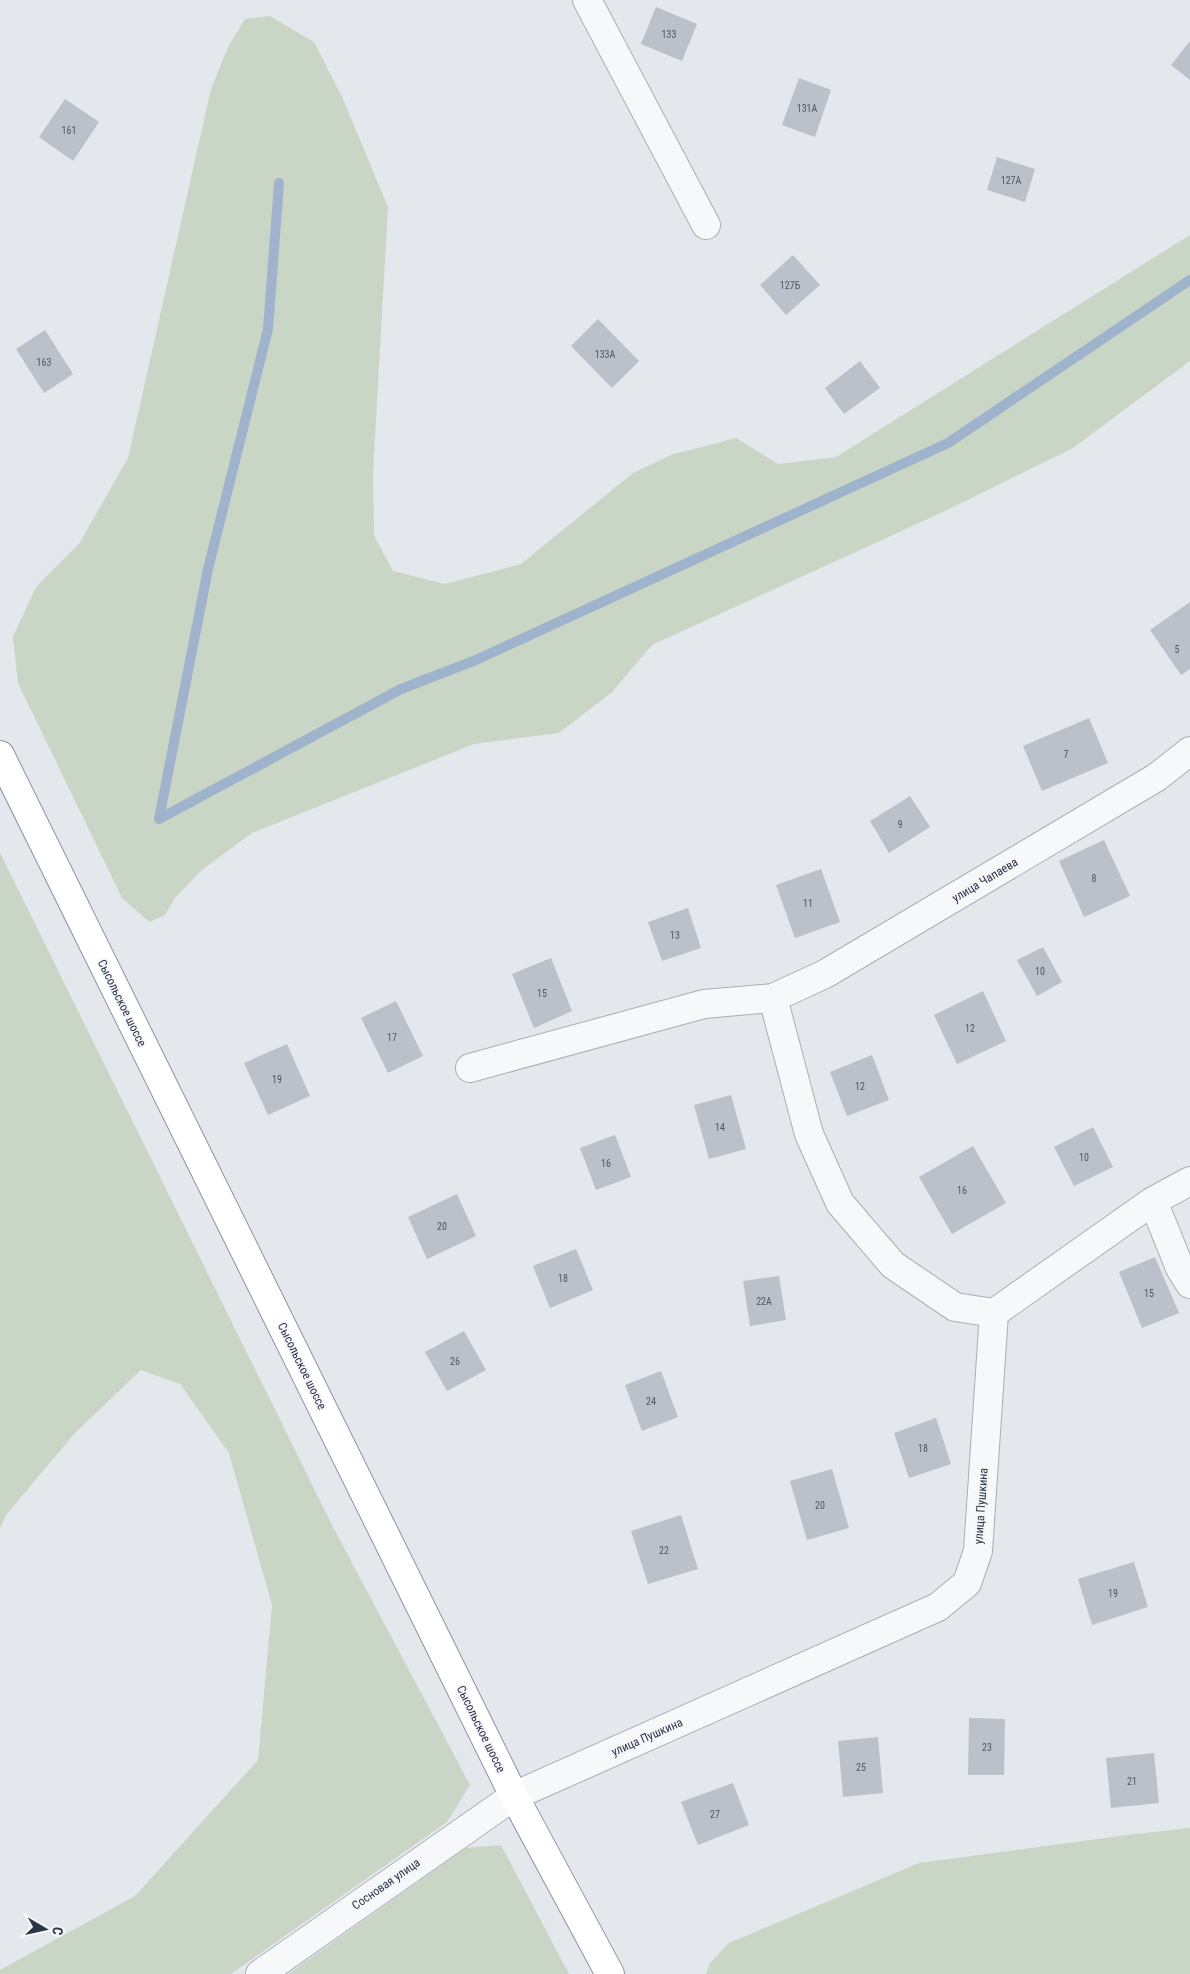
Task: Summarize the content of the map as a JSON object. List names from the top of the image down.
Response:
{
  "streets": {
    "highway": ["Сысольское шоссе"],
    "street": ["улица Чапаева", "улица Пушкина", "Сосновая улица"]
  },
  "crossings": [
    ["Сысольское шоссе", "улица Пушкина"],
    ["Сысольское шоссе", "Сосновая улица"],
    ["улица Пушкина", "Сосновая улица"]
  ],
  "house_numbers": [
    "133",
    "131А",
    "161",
    "127А",
    "127Б",
    "133А",
    "163",
    "5",
    "7",
    "9",
    "8",
    "11",
    "13",
    "10",
    "15",
    "12",
    "17",
    "19",
    "12",
    "14",
    "10",
    "16",
    "16",
    "20",
    "18",
    "15",
    "22А",
    "26",
    "24",
    "18",
    "20",
    "22",
    "19",
    "23",
    "25",
    "21",
    "27"
  ],
  "north": "right"
}
